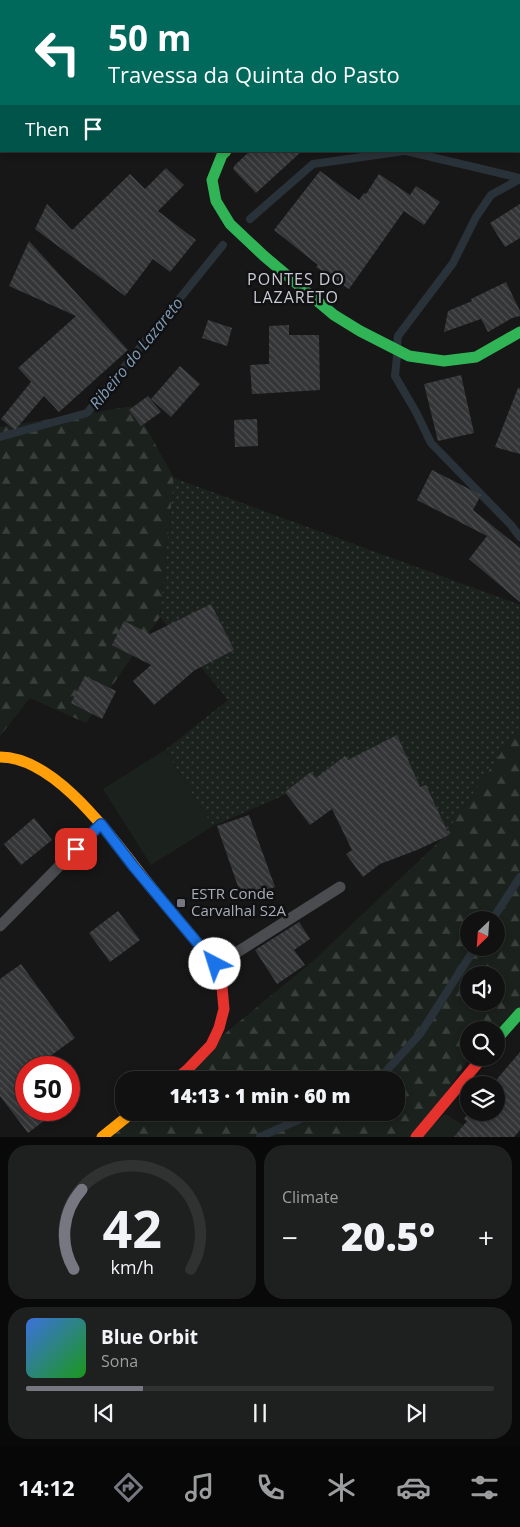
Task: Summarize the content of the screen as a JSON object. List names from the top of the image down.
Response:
{
  "districts": ["PONTES DO LAZARETO"],
  "water": ["Ribeiro do Lazareto"],
  "places": {
    "transit": ["ESTR Conde Carvalhal S2A"]
  },
  "north": "bottom left",
  "page": {
    "turn": ["50 m", "Travessa da Quinta do Pasto"],
    "then": "Then",
    "limit": "50",
    "trip": "14:13 · 1 min · 60 m",
    "tile": "Climate",
    "heat": ["−", "20.5°", "+"],
    "song": ["Blue Orbit", "Sona"],
    "tabs": "14:12",
    "gauge": ["42", "km/h"]
  }
}
